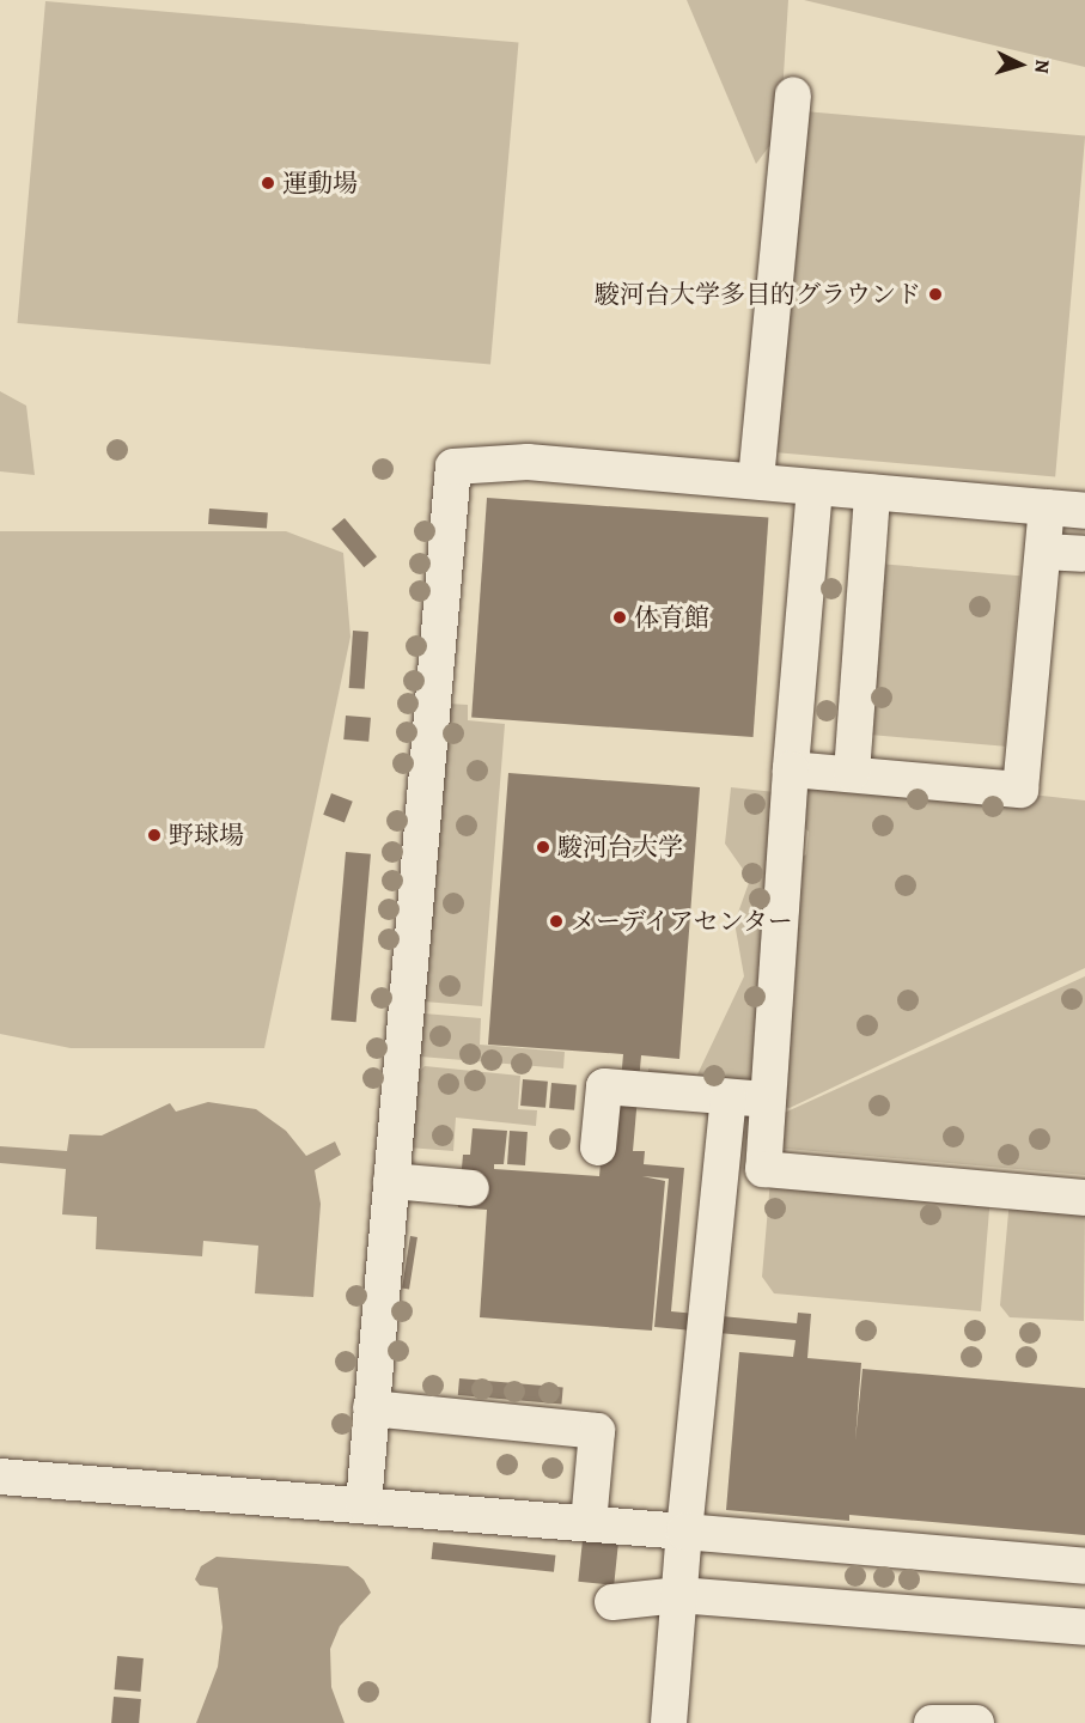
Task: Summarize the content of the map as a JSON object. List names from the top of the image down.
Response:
{
  "places": [
    "運動場",
    "駿河台大学多目的グラウンド",
    "体育館",
    "野球場",
    "駿河台大学",
    "メーデイアセンター"
  ],
  "north": "right"
}
